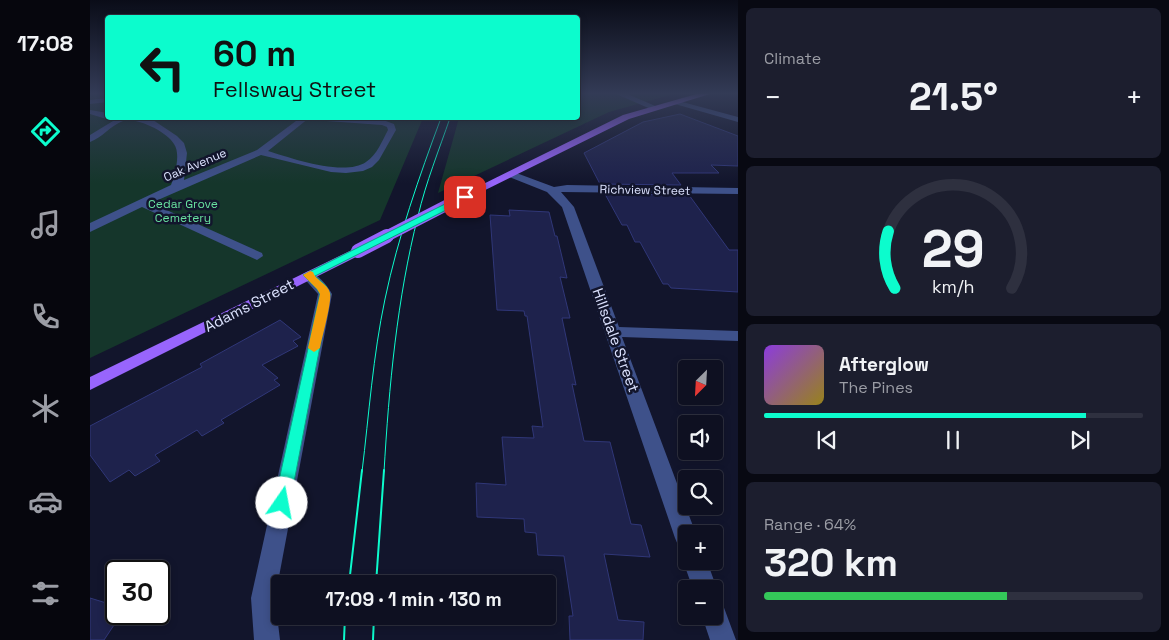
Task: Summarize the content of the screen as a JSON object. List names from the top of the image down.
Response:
{
  "streets": {
    "main road": ["Adams Street"],
    "street": ["Oak Avenue", "Richview Street", "Hillsdale Street"]
  },
  "crossings": [
    ["Richview Street", "Hillsdale Street"],
    ["Adams Street", "Hillsdale Street"]
  ],
  "parks": ["Cedar Grove Cemetery"],
  "north": "bottom left",
  "page": {
    "tabs": "17:08",
    "tile": [
      "Climate",
      ["Range · 64%", "320 km"]
    ],
    "turn": ["60 m", "Fellsway Street"],
    "heat": ["−", "21.5°", "+"],
    "song": ["Afterglow", "The Pines"],
    "map_buttons": ["+", "−"],
    "limit": "30",
    "trip": "17:09 · 1 min · 130 m",
    "gauge": ["29", "km/h"]
  }
}
